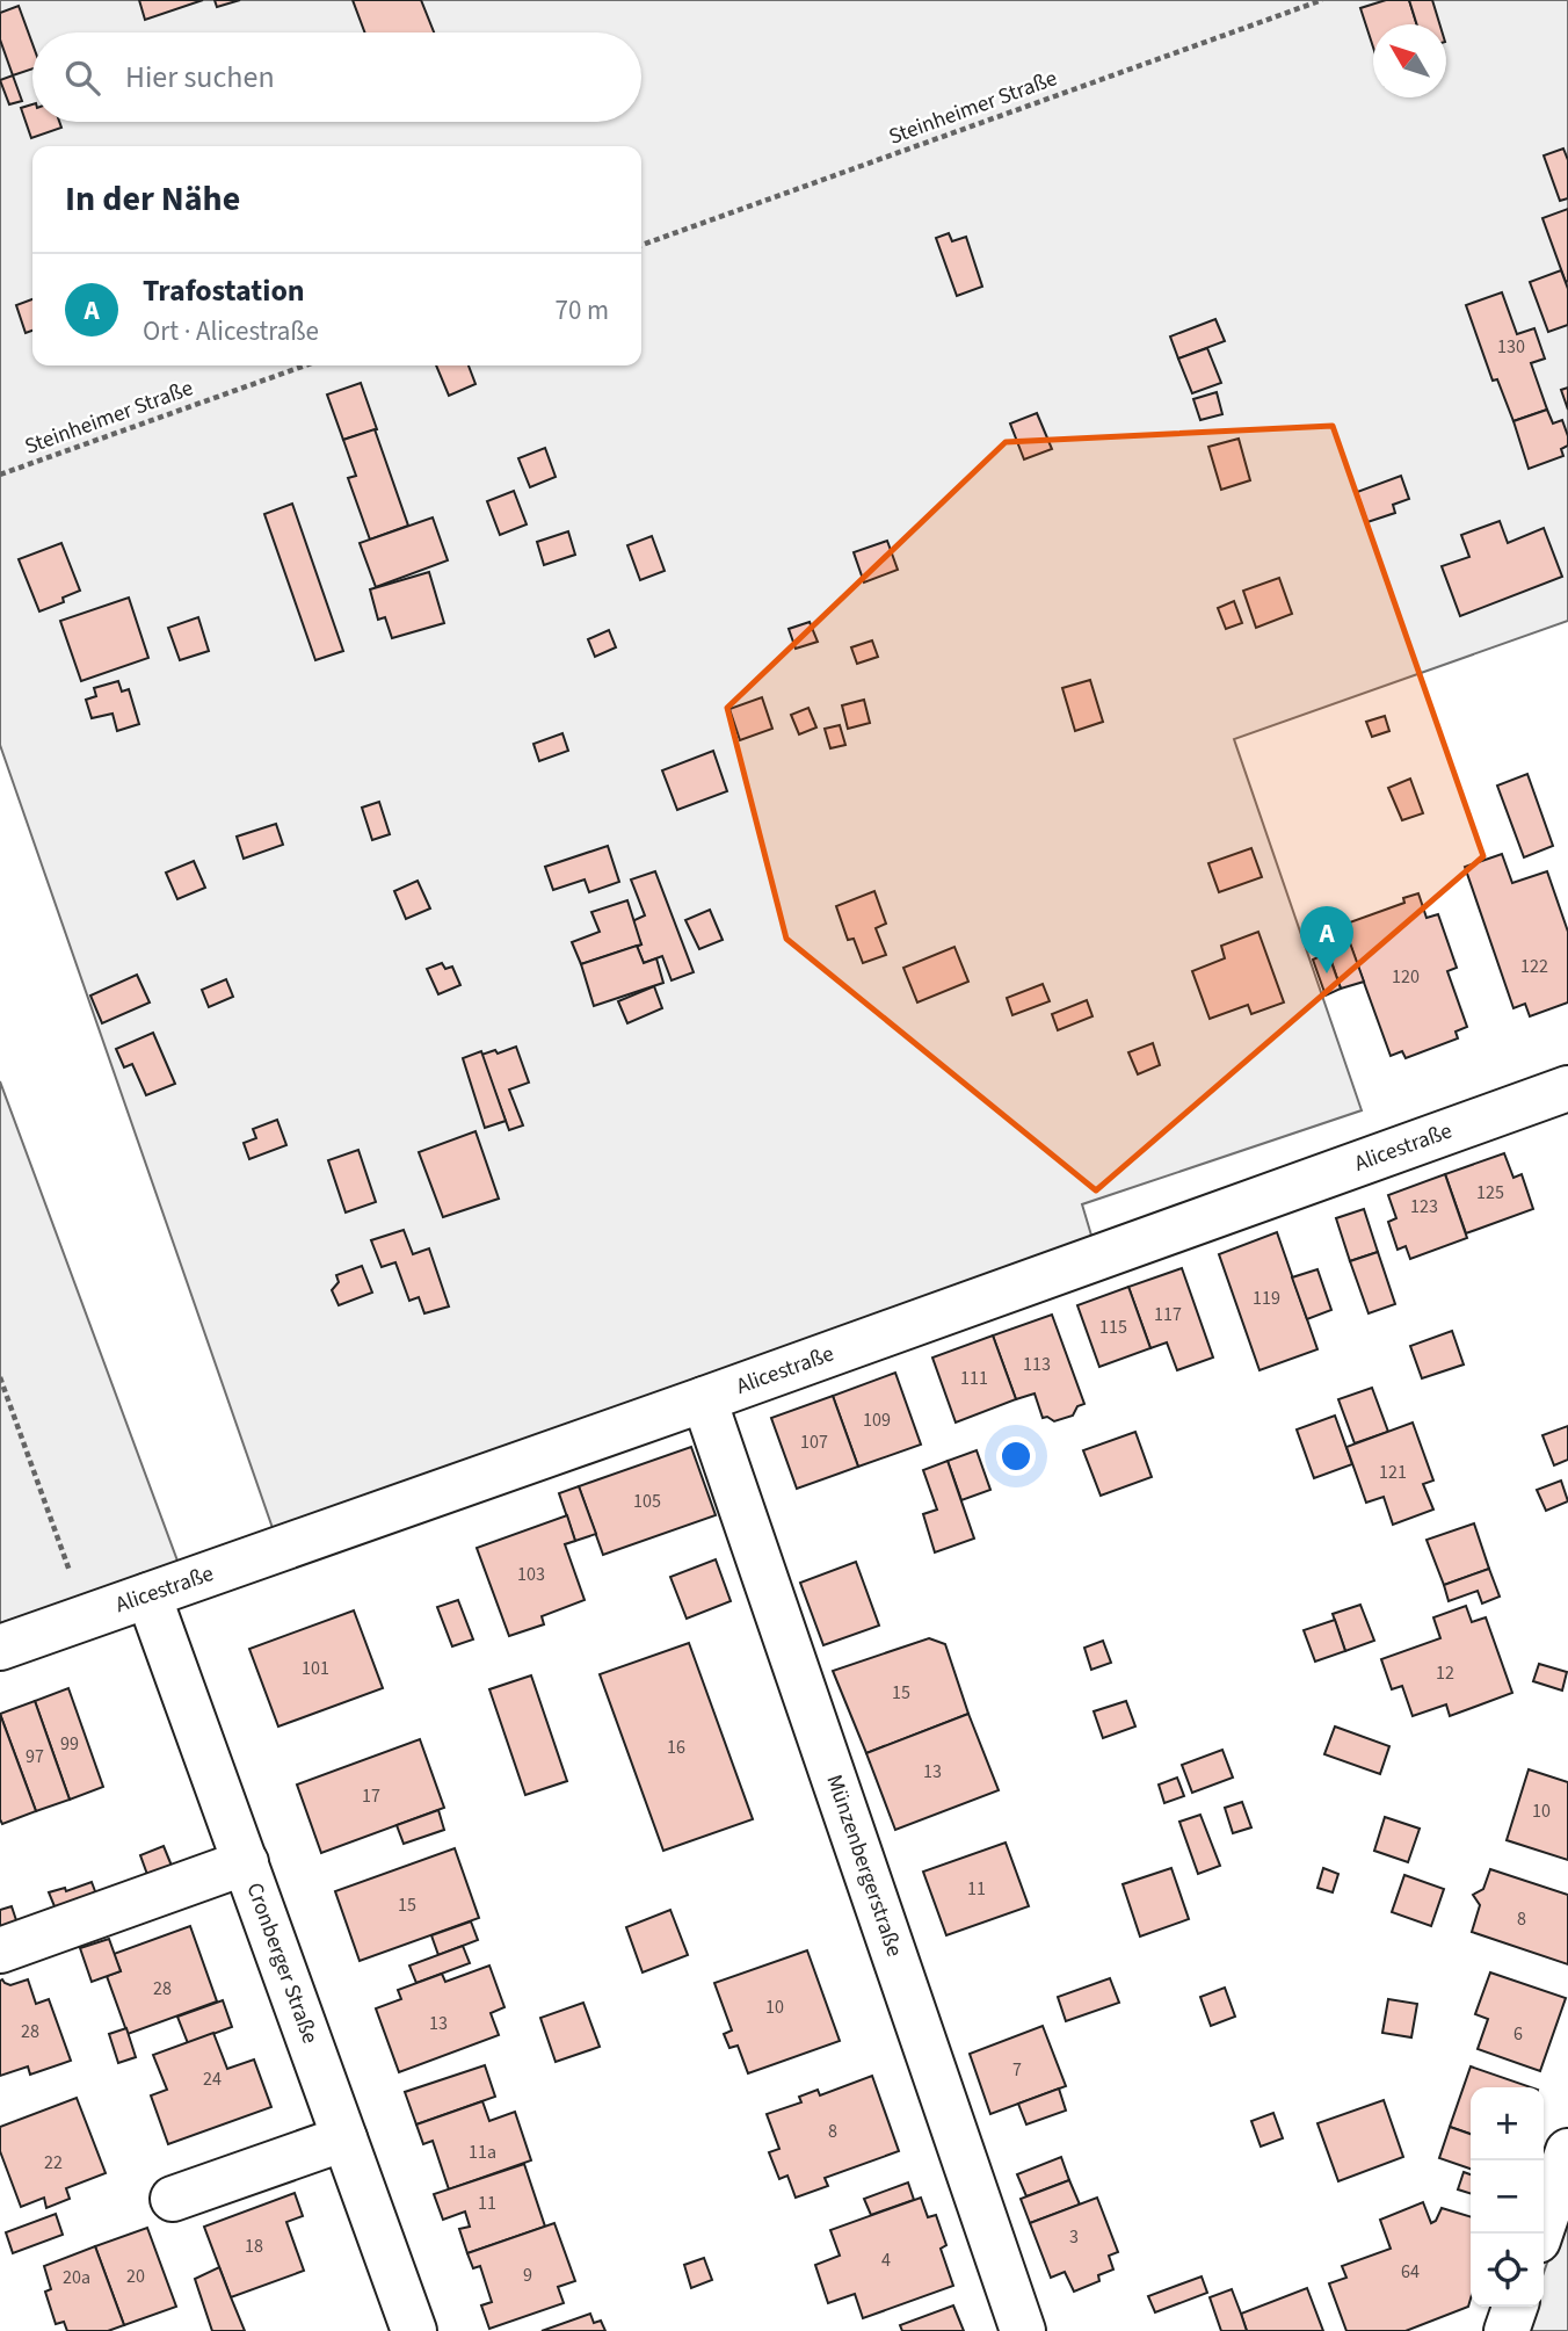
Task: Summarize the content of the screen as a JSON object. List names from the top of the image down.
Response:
{
  "streets": {
    "street": ["Alicestraße", "Münzenbergerstraße", "Cronberger Straße"],
    "path": ["Steinheimer Straße"]
  },
  "crossings": [
    ["Alicestraße", "Münzenbergerstraße"],
    ["Alicestraße", "Cronberger Straße"]
  ],
  "house_numbers": [
    "130",
    "122",
    "120",
    "125",
    "123",
    "119",
    "117",
    "115",
    "113",
    "111",
    "109",
    "107",
    "121",
    "105",
    "103",
    "101",
    "12",
    "15",
    "99",
    "16",
    "97",
    "13",
    "17",
    "10",
    "11",
    "15",
    "8",
    "28",
    "10",
    "13",
    "28",
    "6",
    "7",
    "24",
    "8",
    "11a",
    "22",
    "11",
    "3",
    "18",
    "4",
    "64",
    "9",
    "20",
    "20a"
  ],
  "north": "top left",
  "page": {
    "search": "Hier suchen",
    "heading": "In der Nähe",
    "list": [
      {
        "mark": "A",
        "name": "Trafostation",
        "note": "Ort · Alicestraße",
        "value": "70 m"
      }
    ],
    "pins": "A",
    "map_buttons": ["+", "−"]
  }
}
